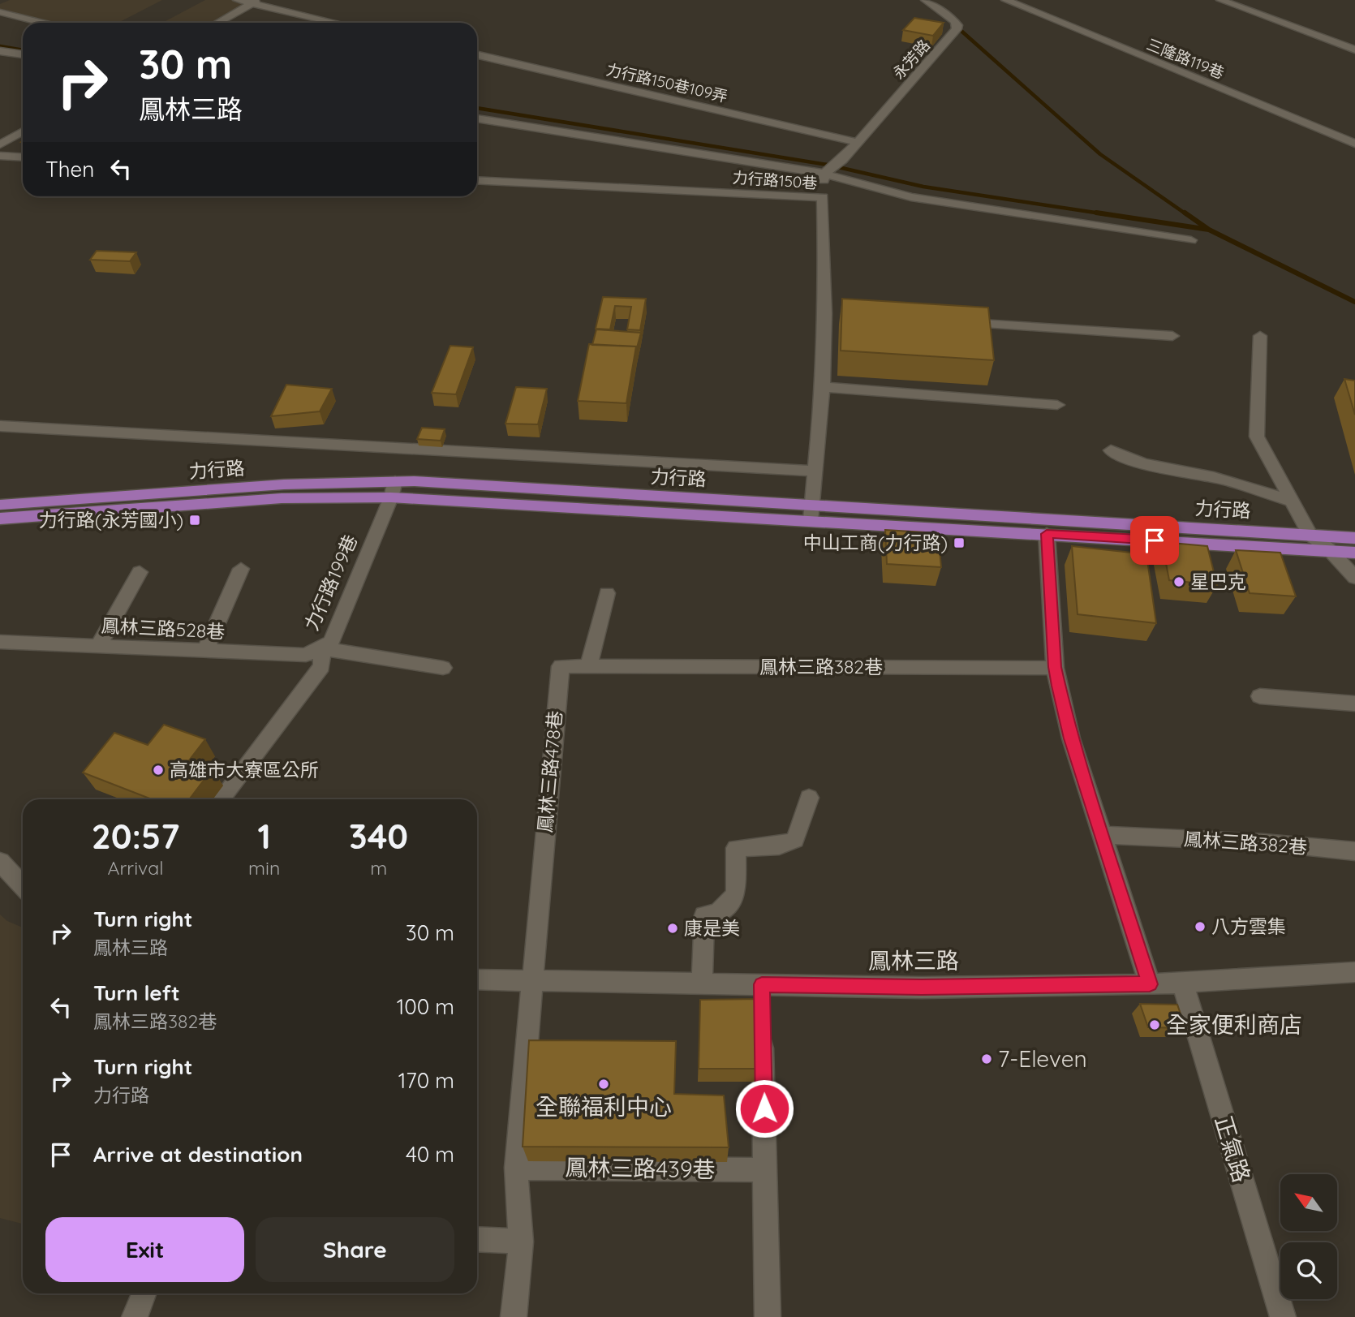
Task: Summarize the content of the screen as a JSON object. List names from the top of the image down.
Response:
{
  "streets": {
    "main road": ["力行路"],
    "street": [
      "三隆路119巷",
      "永芳路",
      "力行路150巷109弄",
      "力行路150巷",
      "力行路199巷",
      "鳳林三路528巷",
      "鳳林三路382巷",
      "鳳林三路478巷",
      "鳳林三路",
      "正氣路",
      "鳳林三路439巷"
    ]
  },
  "crossings": [
    ["永芳路", "力行路150巷109弄"],
    ["永芳路", "力行路150巷"],
    ["力行路150巷109弄", "力行路150巷"],
    ["力行路150巷", "力行路"],
    ["力行路", "力行路199巷"],
    ["力行路199巷", "鳳林三路528巷"],
    ["鳳林三路382巷", "鳳林三路478巷"],
    ["鳳林三路478巷", "鳳林三路"],
    ["鳳林三路", "正氣路"]
  ],
  "places": {
    "transit": ["力行路(永芳國小)", "中山工商(力行路)"],
    "other": [
      "星巴克",
      "高雄市大寮區公所",
      "八方雲集",
      "康是美",
      "全家便利商店",
      "7-Eleven",
      "全聯福利中心"
    ]
  },
  "north": "top left",
  "page": {
    "turn": ["30 m", "鳳林三路"],
    "then": "Then",
    "eta": [
      "20:57",
      "Arrival",
      "1",
      "min",
      "340",
      "m"
    ],
    "list": [
      {
        "name": "Turn right",
        "note": "鳳林三路",
        "value": "30 m"
      },
      {
        "name": "Turn left",
        "note": "鳳林三路382巷",
        "value": "100 m"
      },
      {
        "name": "Turn right",
        "note": "力行路",
        "value": "170 m"
      },
      {
        "name": "Arrive at destination",
        "value": "40 m"
      }
    ],
    "buttons": ["Exit", "Share"]
  }
}
